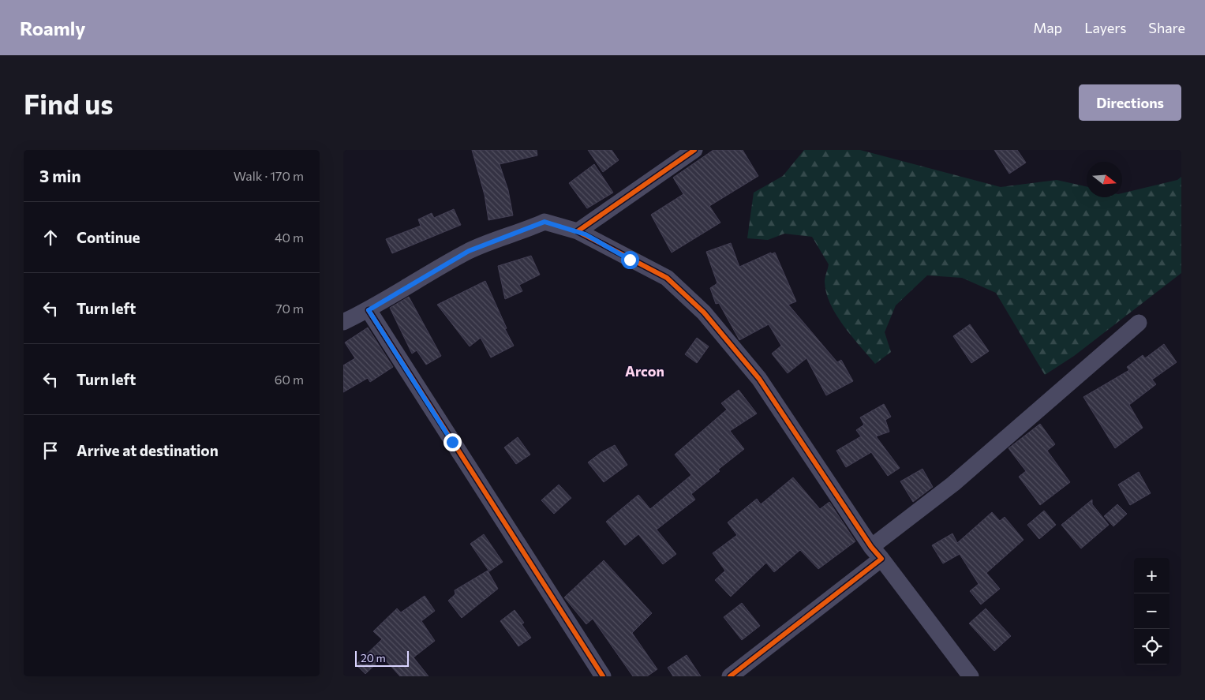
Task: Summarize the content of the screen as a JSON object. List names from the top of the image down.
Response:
{
  "districts": ["Arcon"],
  "scale_bar": "20 m",
  "north": "right",
  "page": {
    "header": "Roamly",
    "nav": ["Map", "Layers", "Share"],
    "buttons": "Directions",
    "title": "Find us",
    "heading": ["3 min", "Walk · 170 m"],
    "list": [
      ["Continue", "40 m"],
      ["Turn left", "70 m"],
      ["Turn left", "60 m"],
      "Arrive at destination"
    ],
    "map_buttons": ["+", "−"],
    "scale": "20 m"
  }
}
